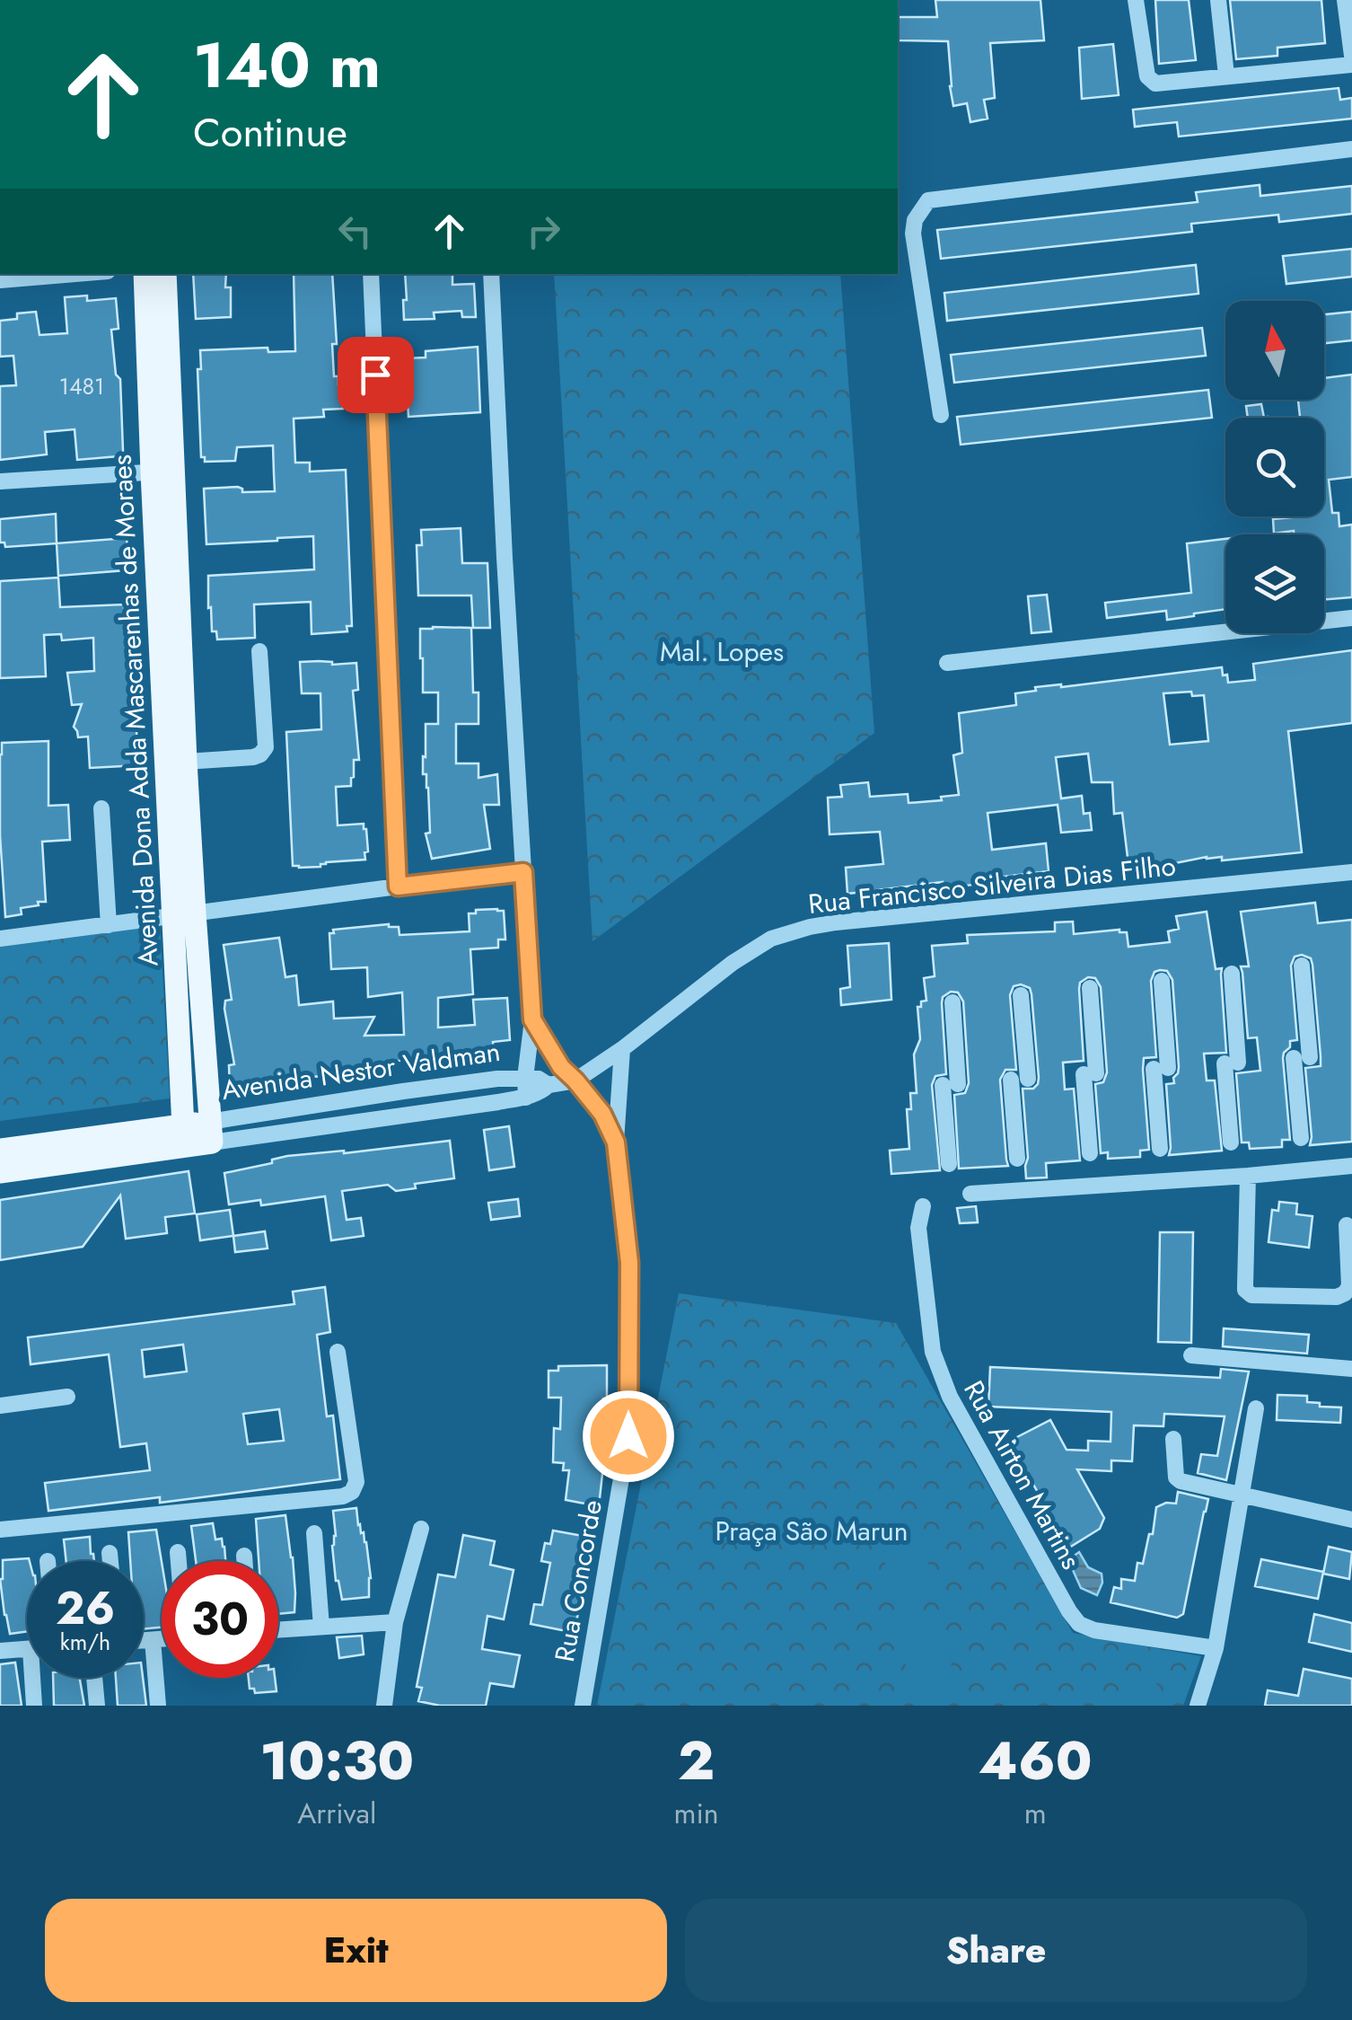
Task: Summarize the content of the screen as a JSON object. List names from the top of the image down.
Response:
{
  "streets": {
    "main road": ["Avenida Dona Adda Mascarenhas de Moraes", "Avenida Nestor Valdman"],
    "street": ["Rua Francisco Silveira Dias Filho", "Rua Airton Martins", "Rua Concorde"]
  },
  "crossings": [
    ["Avenida Dona Adda Mascarenhas de Moraes", "Avenida Nestor Valdman"],
    ["Rua Francisco Silveira Dias Filho", "Rua Concorde"]
  ],
  "parks": ["Mal. Lopes", "Praça São Marun"],
  "house_numbers": ["1481"],
  "north": "top",
  "page": {
    "turn": ["140 m", "Continue"],
    "speed": "26 km/h",
    "limit": "30",
    "eta": [
      "10:30",
      "Arrival",
      "2",
      "min",
      "460",
      "m"
    ],
    "buttons": ["Exit", "Share"]
  }
}
